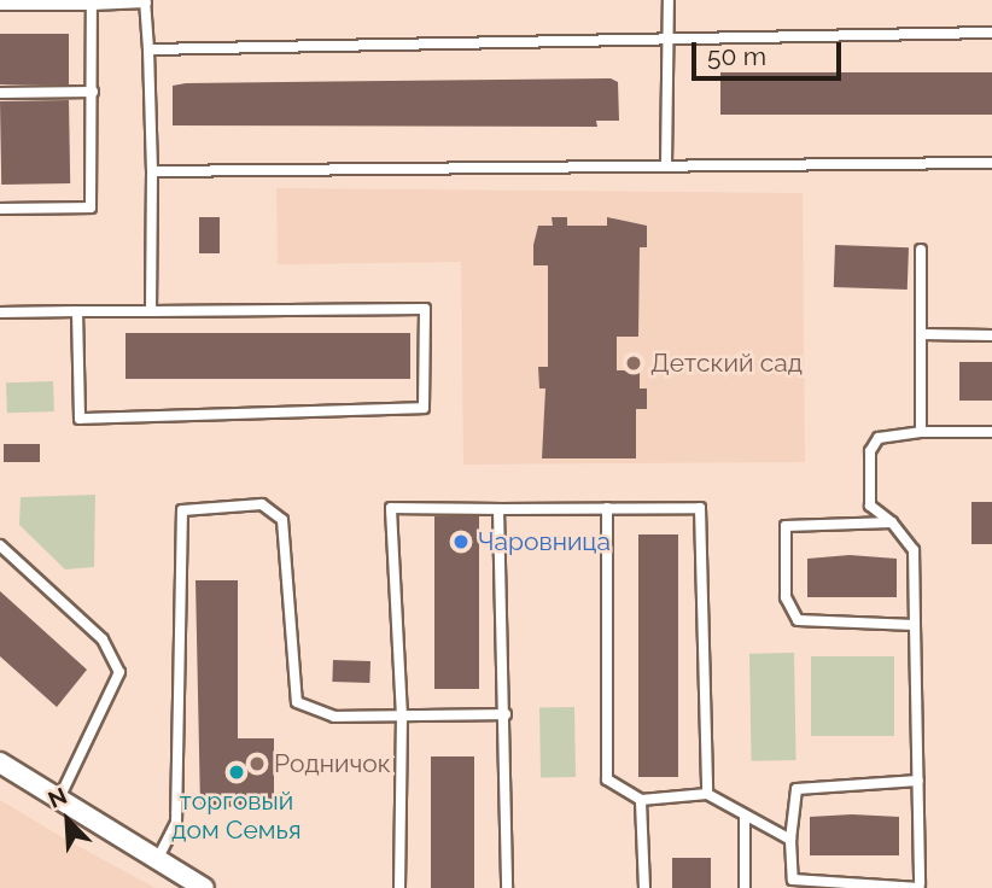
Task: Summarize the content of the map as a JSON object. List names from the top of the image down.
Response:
{
  "places": [
    "Детский сад",
    "Чаровница",
    "Родничок",
    "торговый дом Семья"
  ],
  "scale_bar": "50 m",
  "north": "top left"
}
